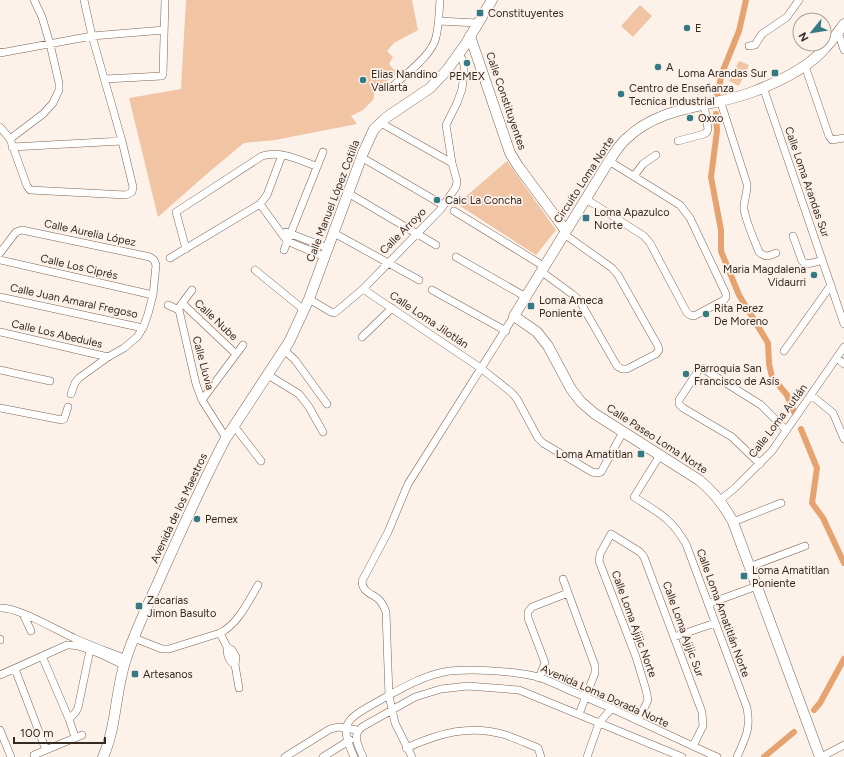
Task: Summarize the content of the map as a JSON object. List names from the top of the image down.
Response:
{
  "streets": {
    "street": [
      "Calle Constituyentes",
      "Circuito Loma Norte",
      "Calle Loma Arandas Sur",
      "Calle Manuel López Cotilla",
      "Calle Arroyo",
      "Calle Aurelia López",
      "Calle Los Ciprés",
      "Calle Juan Amaral Fregoso",
      "Calle Nube",
      "Calle Loma Jilotlán",
      "Calle Los Abedules",
      "Calle Lluvia",
      "Calle Loma Autlán",
      "Calle Paseo Loma Norte",
      "Avenida de los Maestros",
      "Calle Loma Amatitlán Norte",
      "Calle Loma Ajijic Norte",
      "Calle Loma Ajijic Sur",
      "Avenida Loma Dorada Norte"
    ]
  },
  "crossings": [
    ["Calle Constituyentes", "Circuito Loma Norte"],
    ["Calle Constituyentes", "Calle Manuel López Cotilla"],
    ["Circuito Loma Norte", "Calle Loma Arandas Sur"],
    ["Circuito Loma Norte", "Calle Loma Jilotlán"],
    ["Circuito Loma Norte", "Calle Paseo Loma Norte"],
    ["Circuito Loma Norte", "Avenida Loma Dorada Norte"],
    ["Calle Manuel López Cotilla", "Calle Arroyo"],
    ["Calle Manuel López Cotilla", "Avenida de los Maestros"],
    ["Calle Arroyo", "Calle Loma Jilotlán"],
    ["Calle Aurelia López", "Calle Los Ciprés"],
    ["Calle Nube", "Calle Lluvia"],
    ["Calle Loma Jilotlán", "Calle Paseo Loma Norte"],
    ["Calle Lluvia", "Avenida de los Maestros"],
    ["Calle Loma Autlán", "Calle Paseo Loma Norte"],
    ["Calle Paseo Loma Norte", "Calle Loma Amatitlán Norte"],
    ["Calle Loma Ajijic Norte", "Calle Loma Ajijic Sur"],
    ["Calle Loma Ajijic Norte", "Avenida Loma Dorada Norte"],
    ["Calle Loma Ajijic Sur", "Avenida Loma Dorada Norte"]
  ],
  "places": {
    "transit": [
      "Constituyentes",
      "Loma Arandas Sur",
      "Loma Apazulco Norte",
      "Loma Ameca Poniente",
      "Loma Amatitlan",
      "Loma Amatitlan Poniente",
      "Zacarias Jimon Basulto",
      "Artesanos"
    ],
    "other": [
      "E",
      "PEMEX",
      "A",
      "Elias Nandino Vallarta",
      "Centro de Enseñanza Tecnica Industrial",
      "Oxxo",
      "Caic La Concha",
      "Maria Magdalena Vidaurri",
      "Rita Perez De Moreno",
      "Parroquia San Francisco de Asís",
      "Pemex"
    ]
  },
  "scale_bar": "100 m",
  "north": "bottom left"
}
